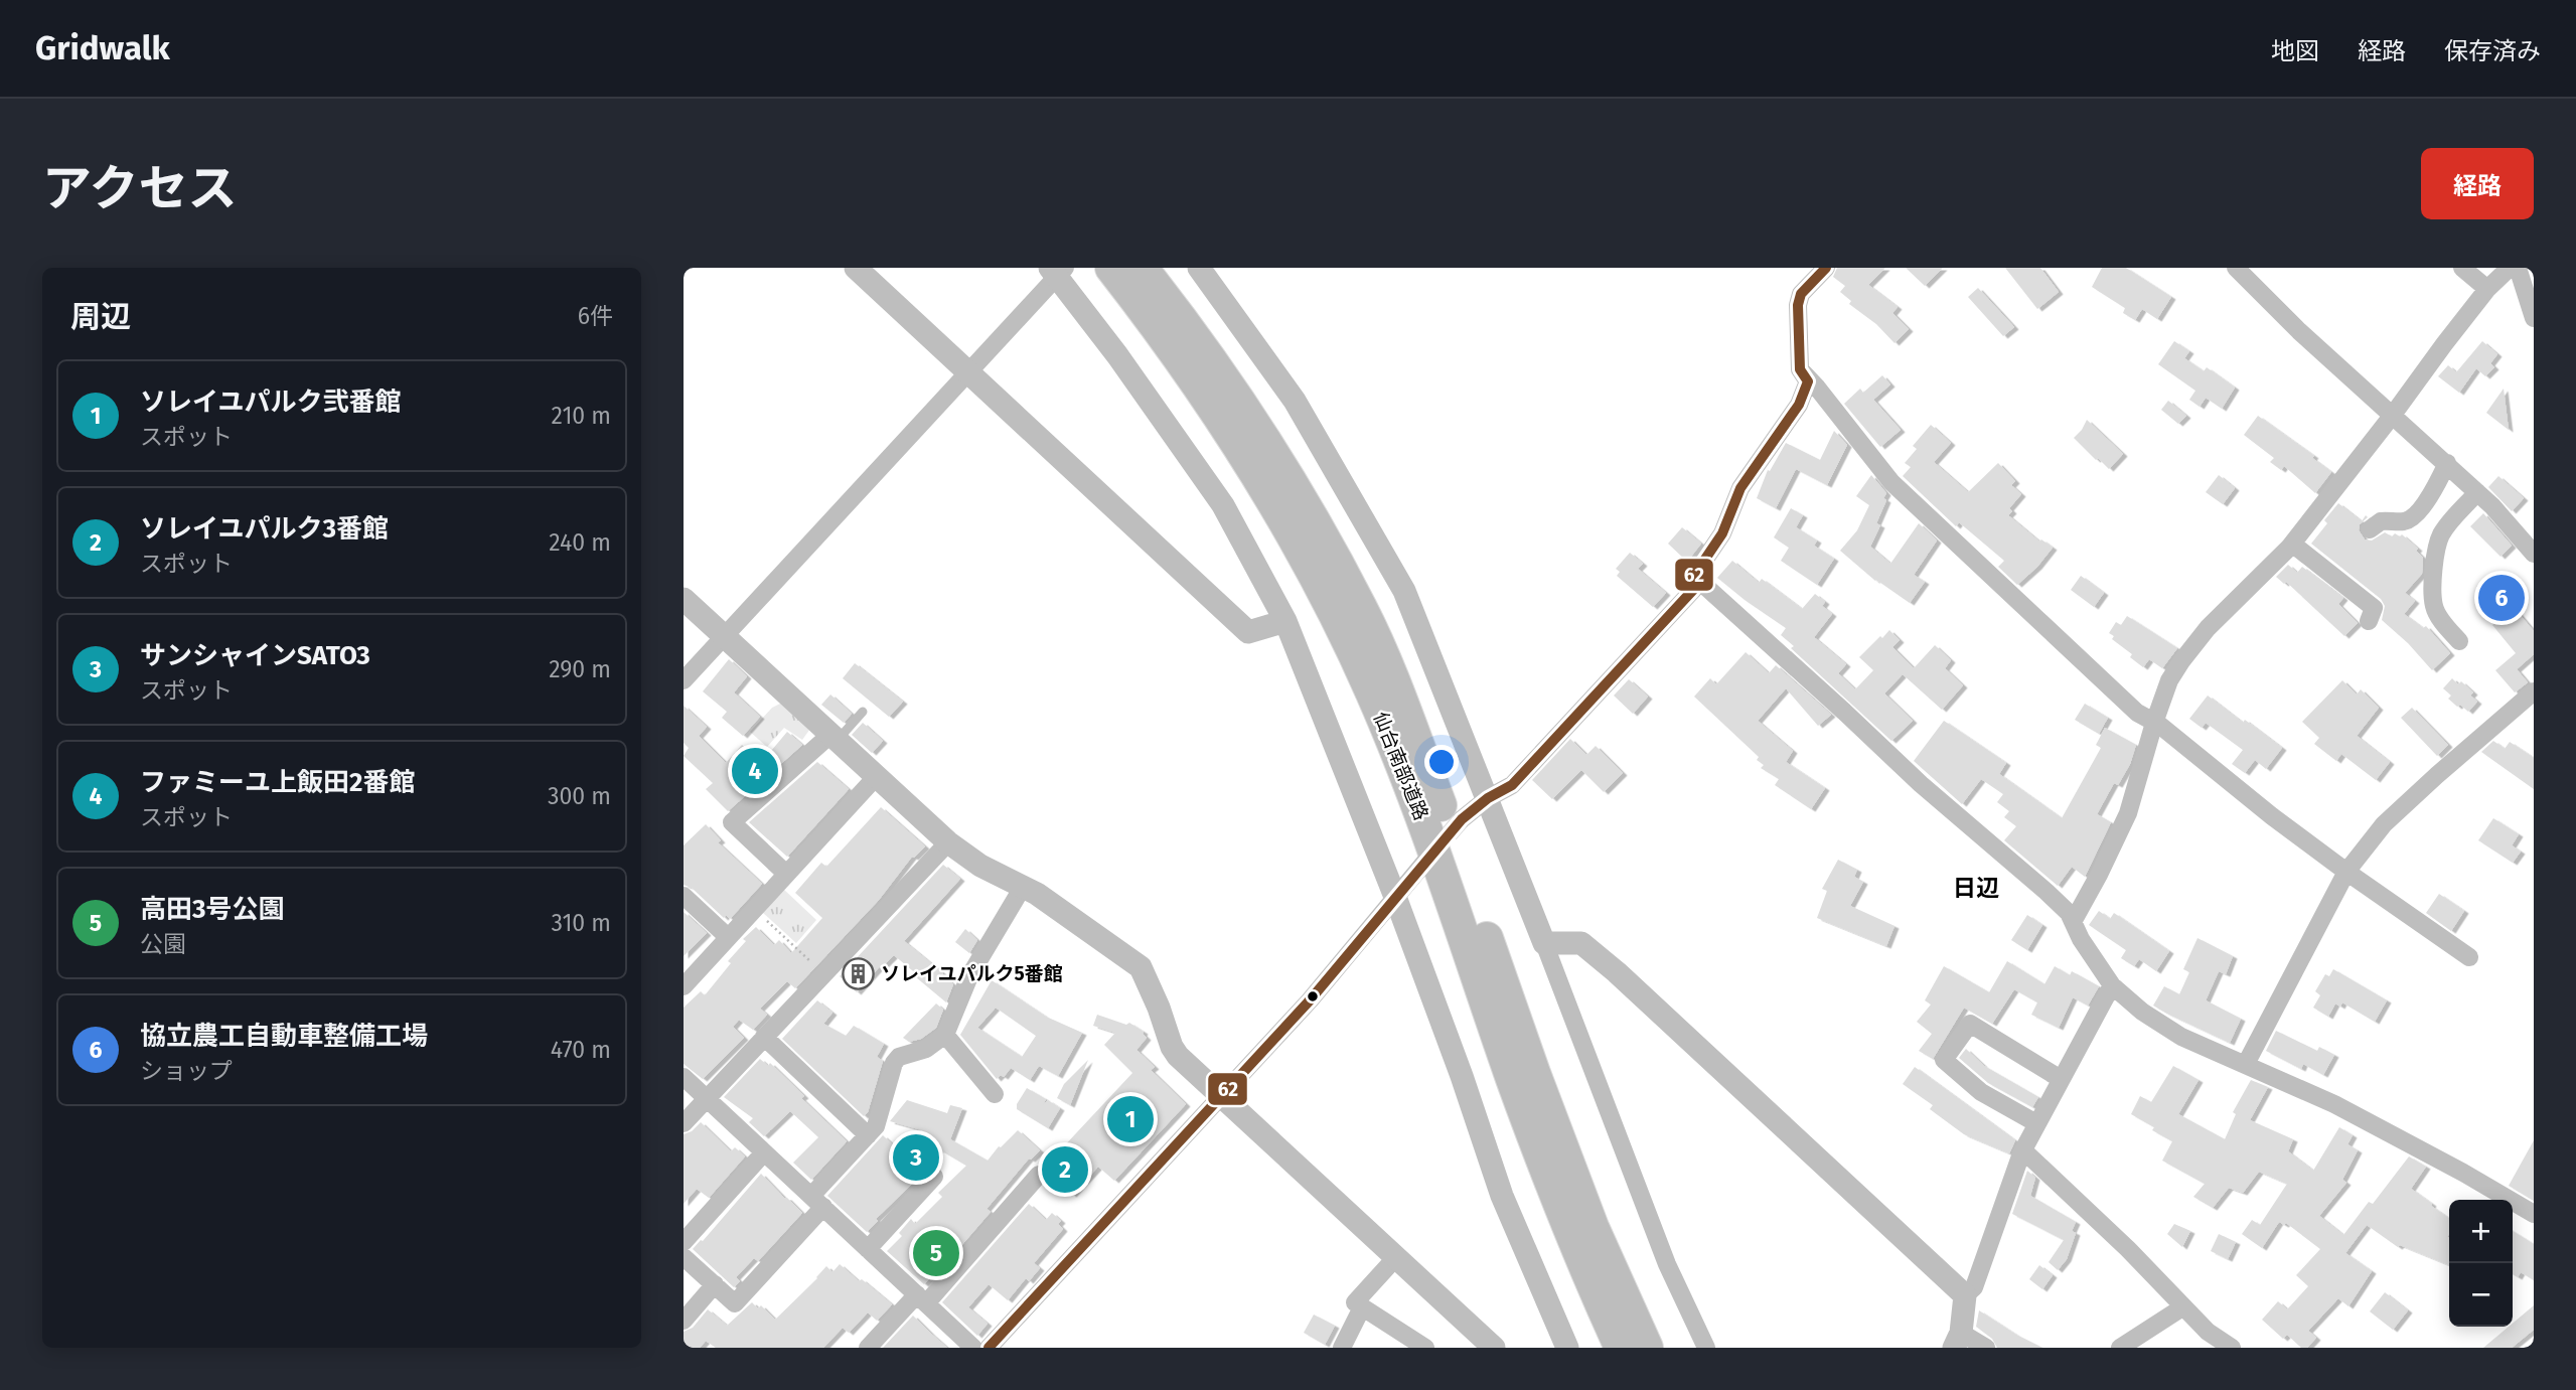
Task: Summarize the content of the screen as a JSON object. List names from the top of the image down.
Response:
{
  "streets": {
    "highway": ["仙台南部道路"]
  },
  "districts": ["日辺"],
  "places": {
    "building": ["ソレイユパルク5番館"]
  },
  "lines": ["transit line 62"],
  "page": {
    "header": "Gridwalk",
    "nav": ["地図", "経路", "保存済み"],
    "title": "アクセス",
    "buttons": "経路",
    "heading": ["周辺", "6件"],
    "list": [
      {
        "mark": "1",
        "name": "ソレイユパルク弐番館",
        "note": "スポット",
        "value": "210 m"
      },
      {
        "mark": "2",
        "name": "ソレイユパルク3番館",
        "note": "スポット",
        "value": "240 m"
      },
      {
        "mark": "3",
        "name": "サンシャインSATO3",
        "note": "スポット",
        "value": "290 m"
      },
      {
        "mark": "4",
        "name": "ファミーユ上飯田2番館",
        "note": "スポット",
        "value": "300 m"
      },
      {
        "mark": "5",
        "name": "高田3号公園",
        "note": "公園",
        "value": "310 m"
      },
      {
        "mark": "6",
        "name": "協立農工自動車整備工場",
        "note": "ショップ",
        "value": "470 m"
      }
    ],
    "pins": [
      "6",
      "4",
      "1",
      "3",
      "2",
      "5"
    ],
    "map_buttons": ["+", "−"]
  }
}
